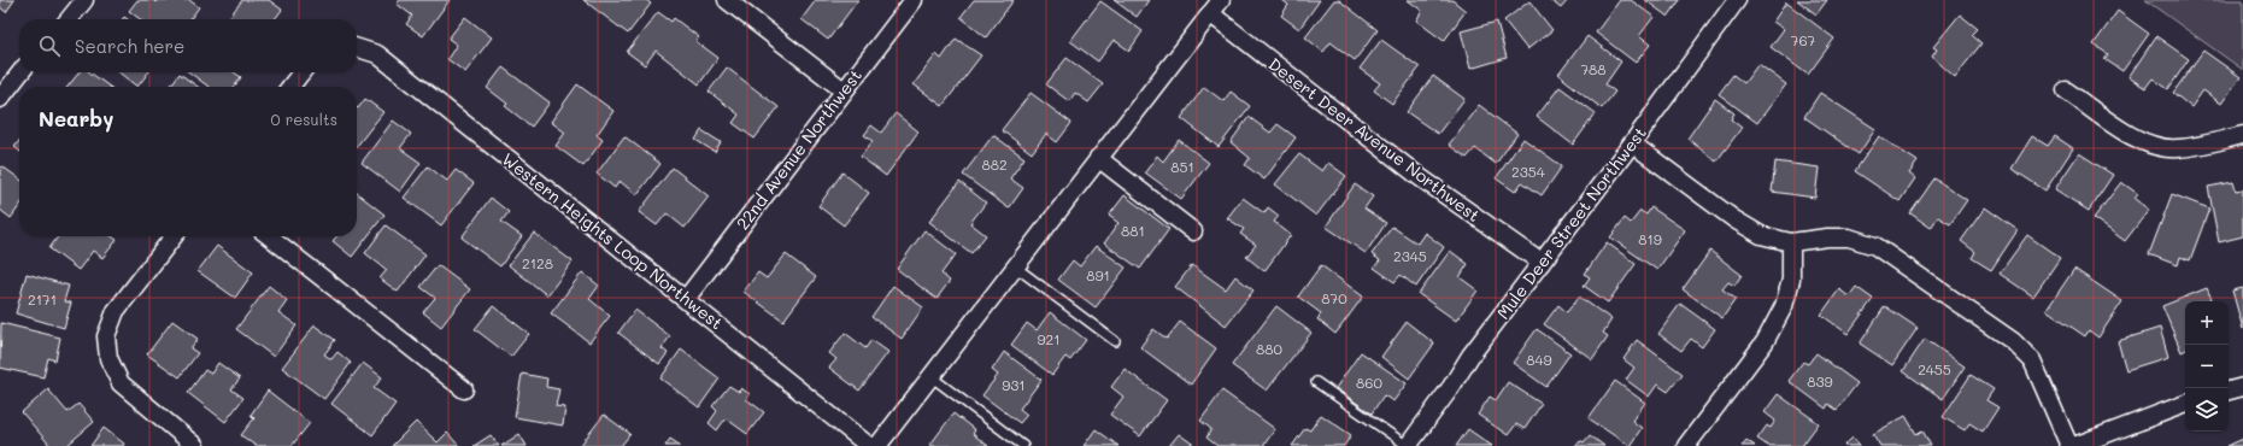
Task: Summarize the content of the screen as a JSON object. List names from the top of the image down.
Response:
{
  "streets": {
    "street": [
      "Desert Deer Avenue Northwest",
      "22nd Avenue Northwest",
      "Mule Deer Street Northwest",
      "Western Heights Loop Northwest"
    ]
  },
  "crossings": [
    ["Desert Deer Avenue Northwest", "Mule Deer Street Northwest"],
    ["22nd Avenue Northwest", "Western Heights Loop Northwest"]
  ],
  "house_numbers": [
    "767",
    "788",
    "882",
    "851",
    "2354",
    "881",
    "819",
    "2345",
    "2128",
    "891",
    "870",
    "2171",
    "921",
    "880",
    "849",
    "2455",
    "839",
    "860",
    "931"
  ],
  "page": {
    "search": "Search here",
    "heading": ["Nearby", "0 results"],
    "map_buttons": ["+", "−"]
  }
}
